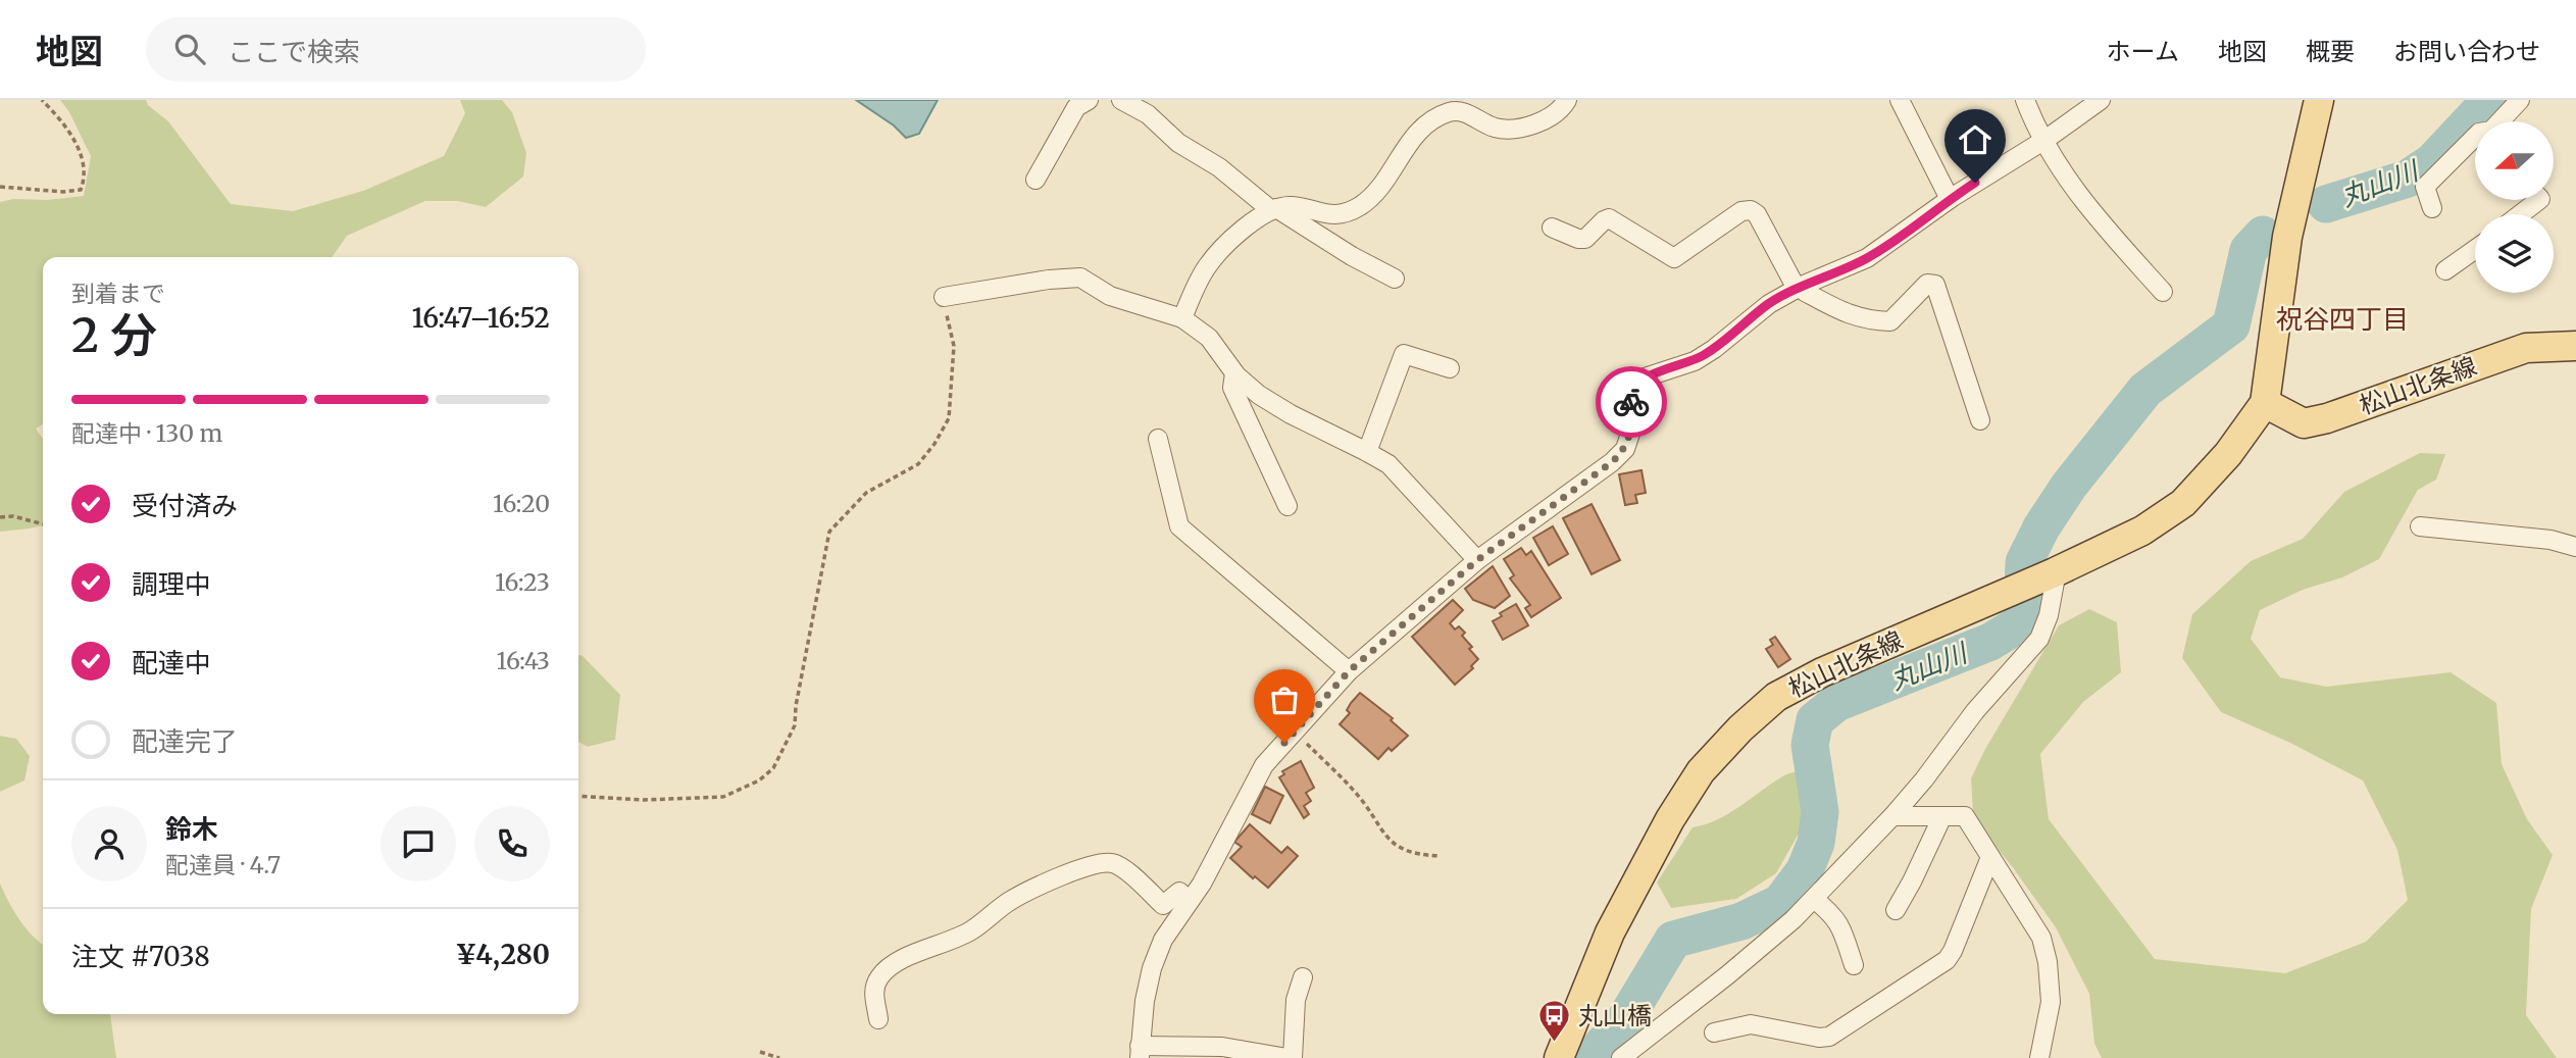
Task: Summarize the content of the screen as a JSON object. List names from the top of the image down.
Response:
{
  "streets": {
    "main road": ["松山北条線"]
  },
  "districts": ["祝谷四丁目"],
  "water": ["丸山川"],
  "places": {
    "bus stop": ["丸山橋"]
  },
  "north": "left",
  "page": {
    "header": "地図",
    "search": "ここで検索",
    "nav": [
      "ホーム",
      "地図",
      "概要",
      "お問い合わせ"
    ],
    "heading": ["2 分", "到着まで", "16:47–16:52"],
    "panel": [
      "鈴木",
      "配達員 · 4.7",
      "注文 #7038",
      "¥4,280"
    ],
    "bar": "配達中 · 130 m",
    "list": [
      ["受付済み", "16:20"],
      ["調理中", "16:23"],
      ["配達中", "16:43"],
      "配達完了"
    ]
  }
}
